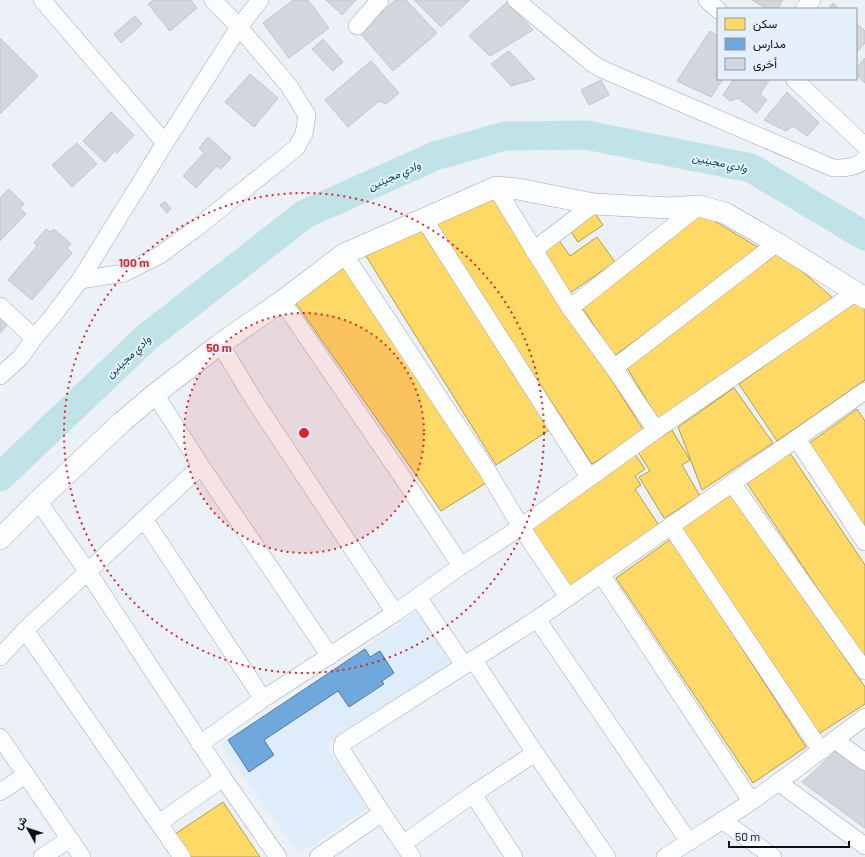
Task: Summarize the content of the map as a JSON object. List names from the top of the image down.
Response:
{
  "water": ["وادي مجينين"],
  "legend": ["سكن", "مدارس", "أخرى"],
  "scale_bar": "50 m",
  "north": "top left",
  "rings": ["100 m", "50 m"]
}
